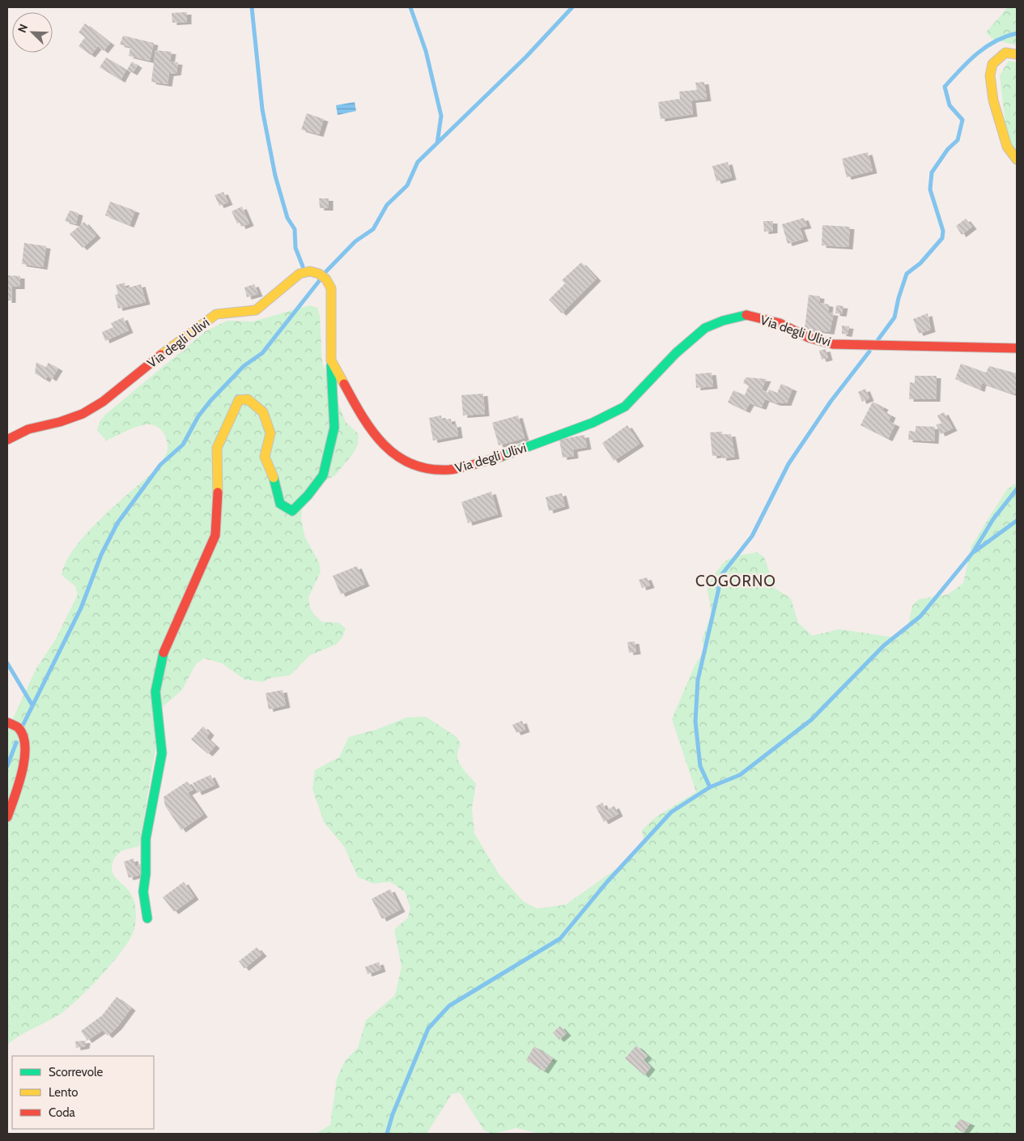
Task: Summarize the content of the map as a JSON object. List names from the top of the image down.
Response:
{
  "streets": {
    "street": ["Via degli Ulivi"]
  },
  "districts": ["COGORNO"],
  "legend": ["Scorrevole", "Lento", "Coda"],
  "north": "top left"
}
